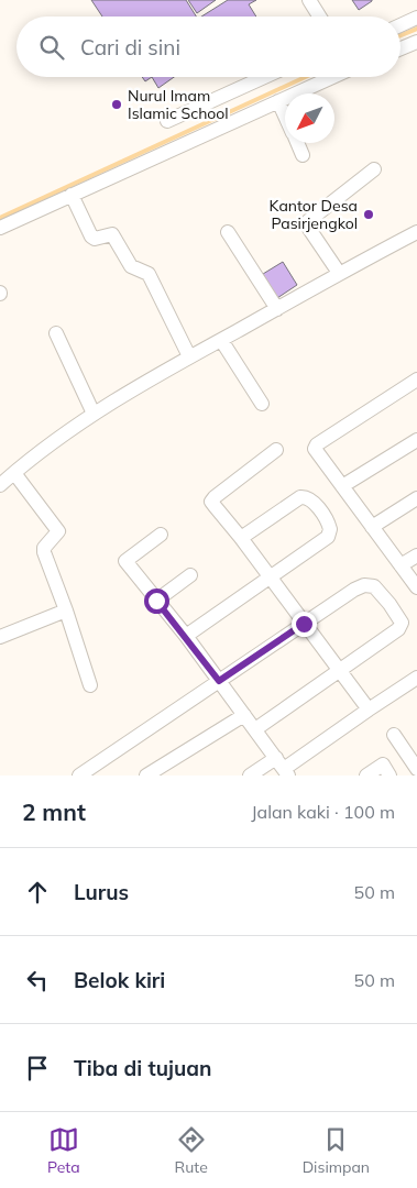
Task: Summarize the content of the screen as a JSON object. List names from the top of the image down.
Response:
{
  "places": ["Nurul Imam Islamic School", "Kantor Desa Pasirjengkol"],
  "north": "bottom left",
  "page": {
    "search": "Cari di sini",
    "heading": ["2 mnt", "Jalan kaki · 100 m"],
    "list": [
      ["Lurus", "50 m"],
      ["Belok kiri", "50 m"],
      "Tiba di tujuan"
    ],
    "nav": ["Peta", "Rute", "Disimpan"]
  }
}
